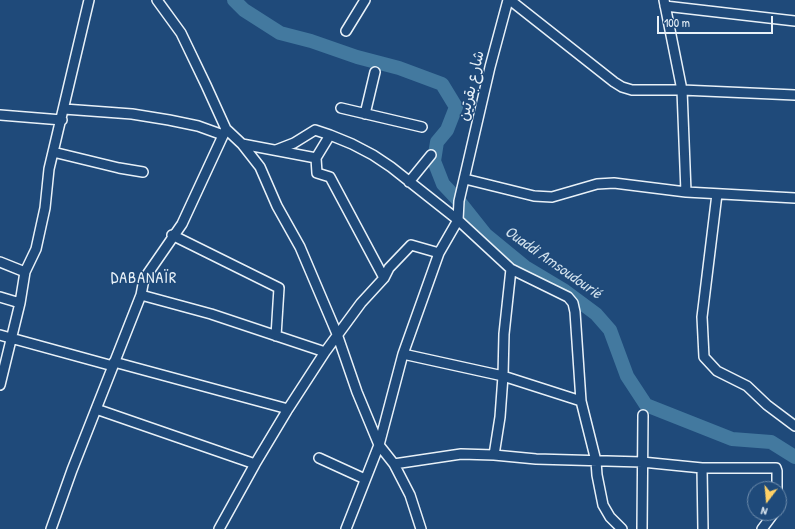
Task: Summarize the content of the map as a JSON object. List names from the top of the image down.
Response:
{
  "streets": {
    "street": ["شارع بقرتين"]
  },
  "districts": ["DABANAÏR"],
  "water": ["Ouaddi Amsoudourié"],
  "scale_bar": "100 m",
  "north": "bottom"
}
